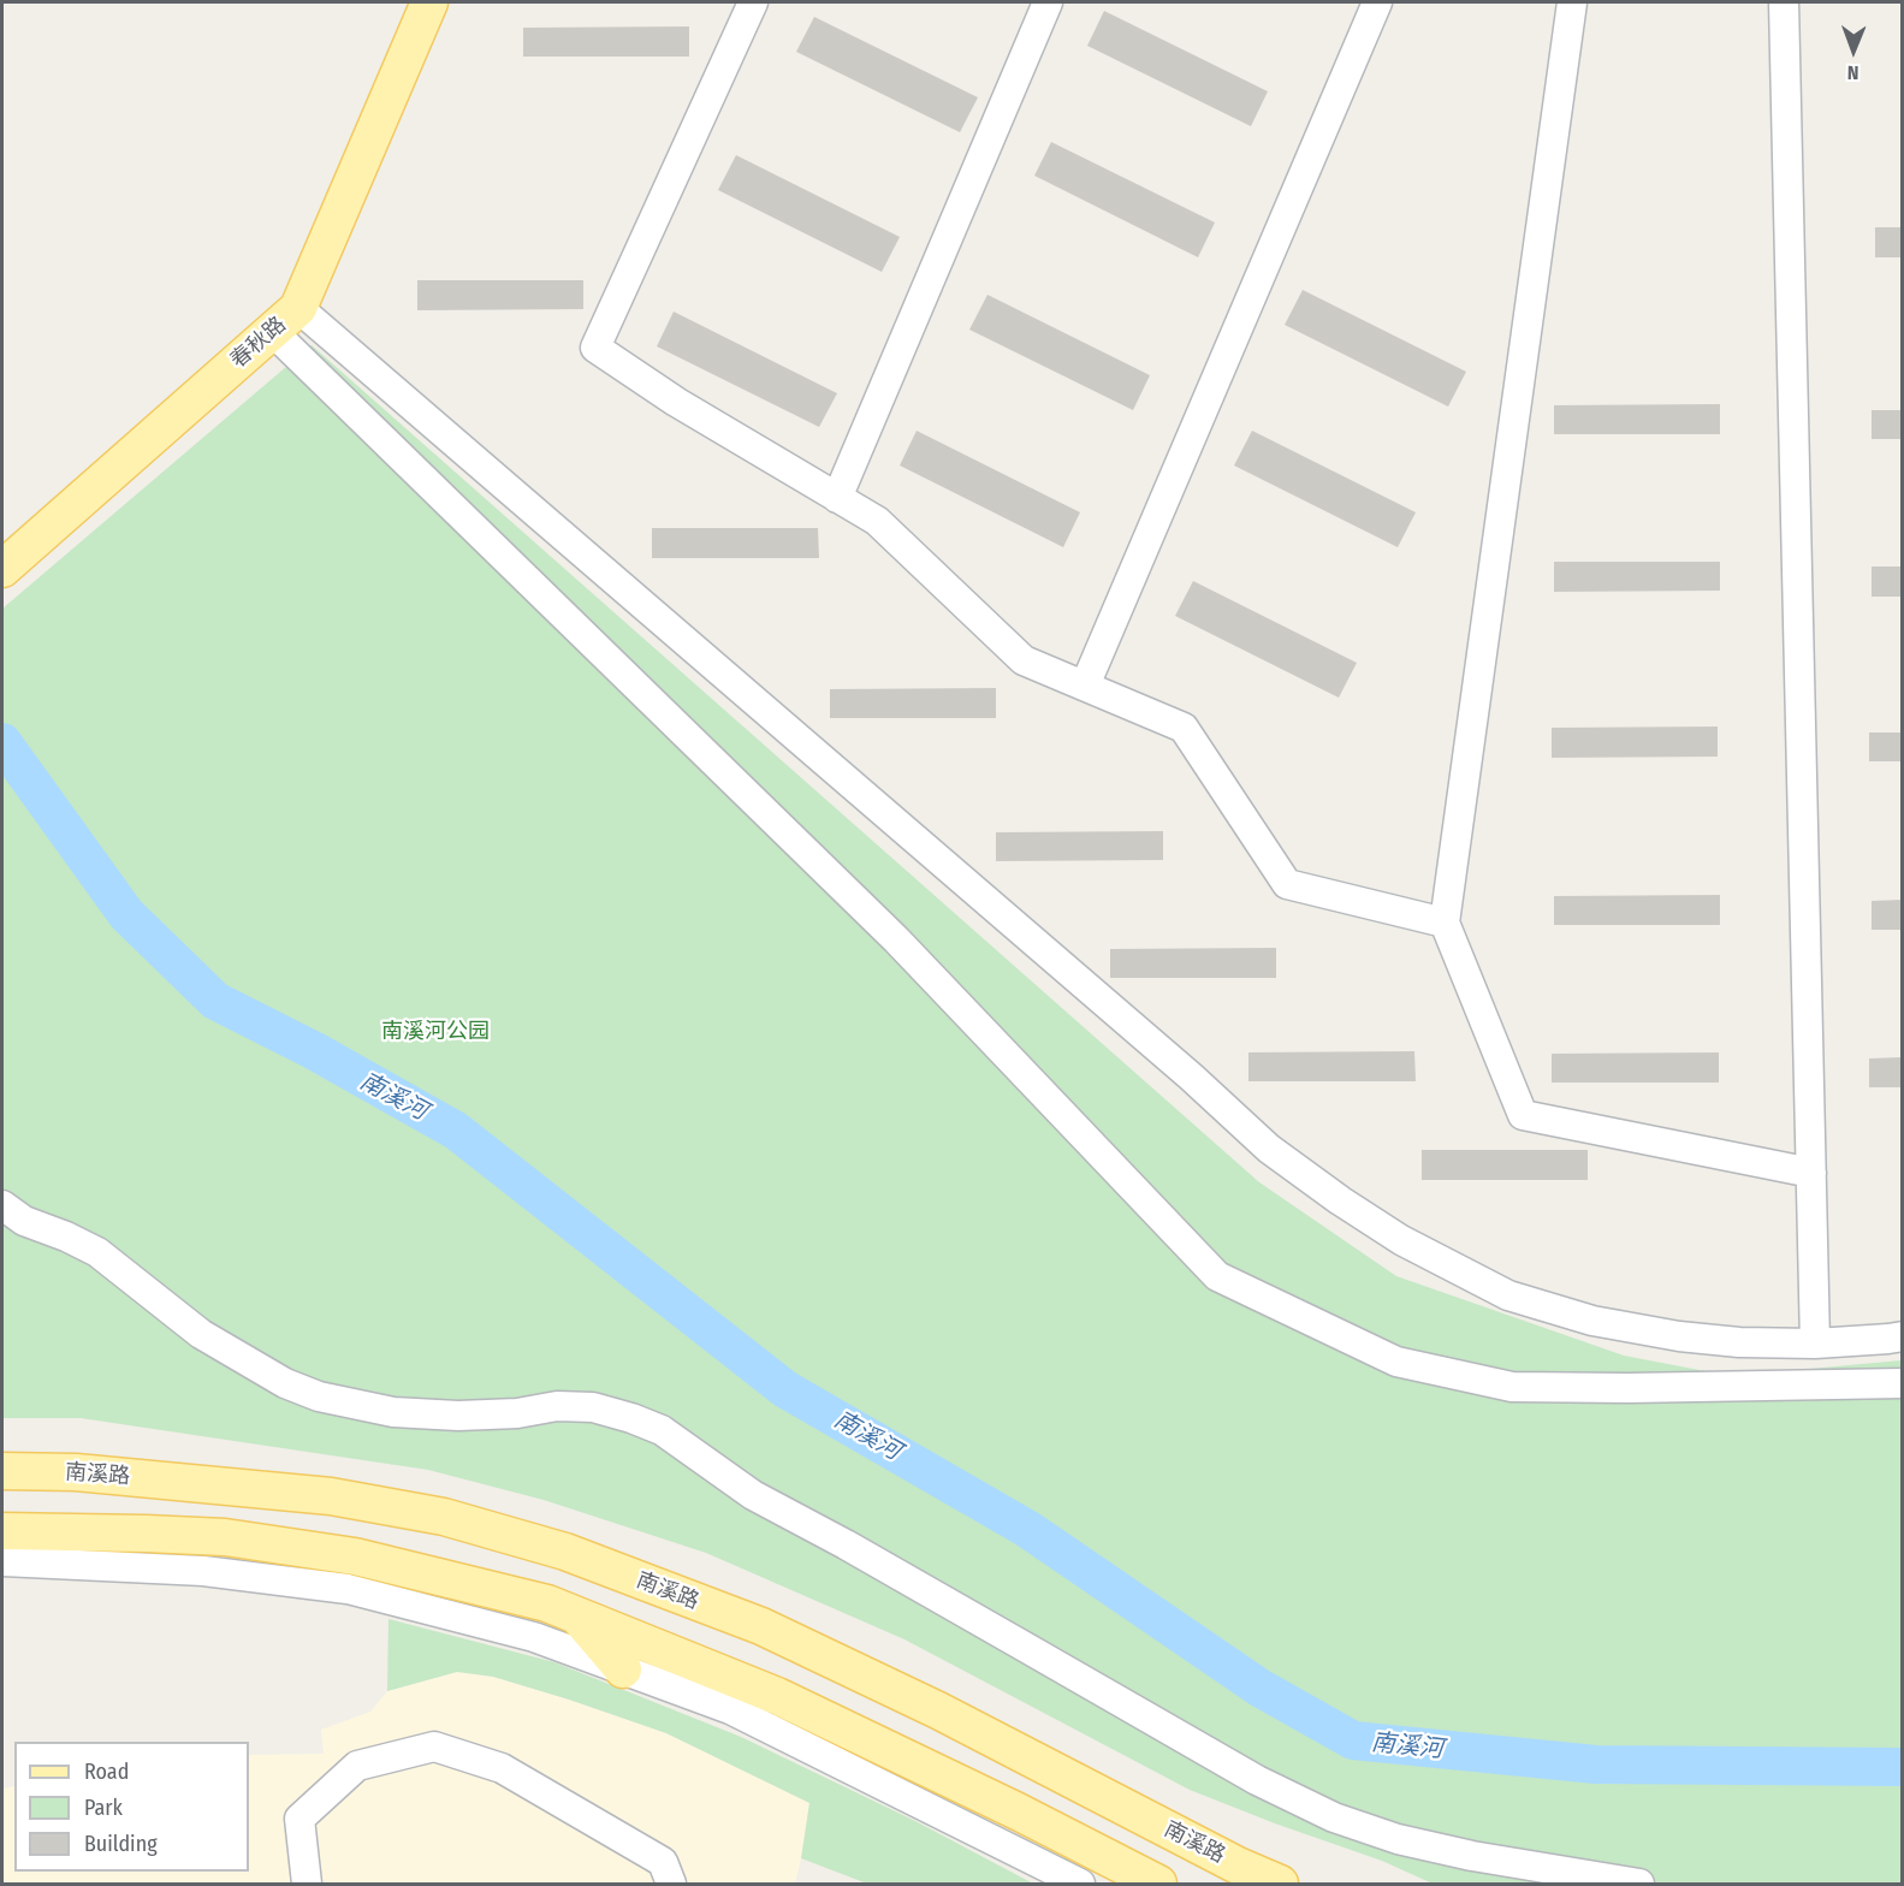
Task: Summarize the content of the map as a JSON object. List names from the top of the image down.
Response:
{
  "streets": {
    "main road": ["春秋路", "南溪路"]
  },
  "water": ["南溪河"],
  "parks": ["南溪河公园"],
  "legend": ["Road", "Park", "Building"],
  "north": "bottom"
}
